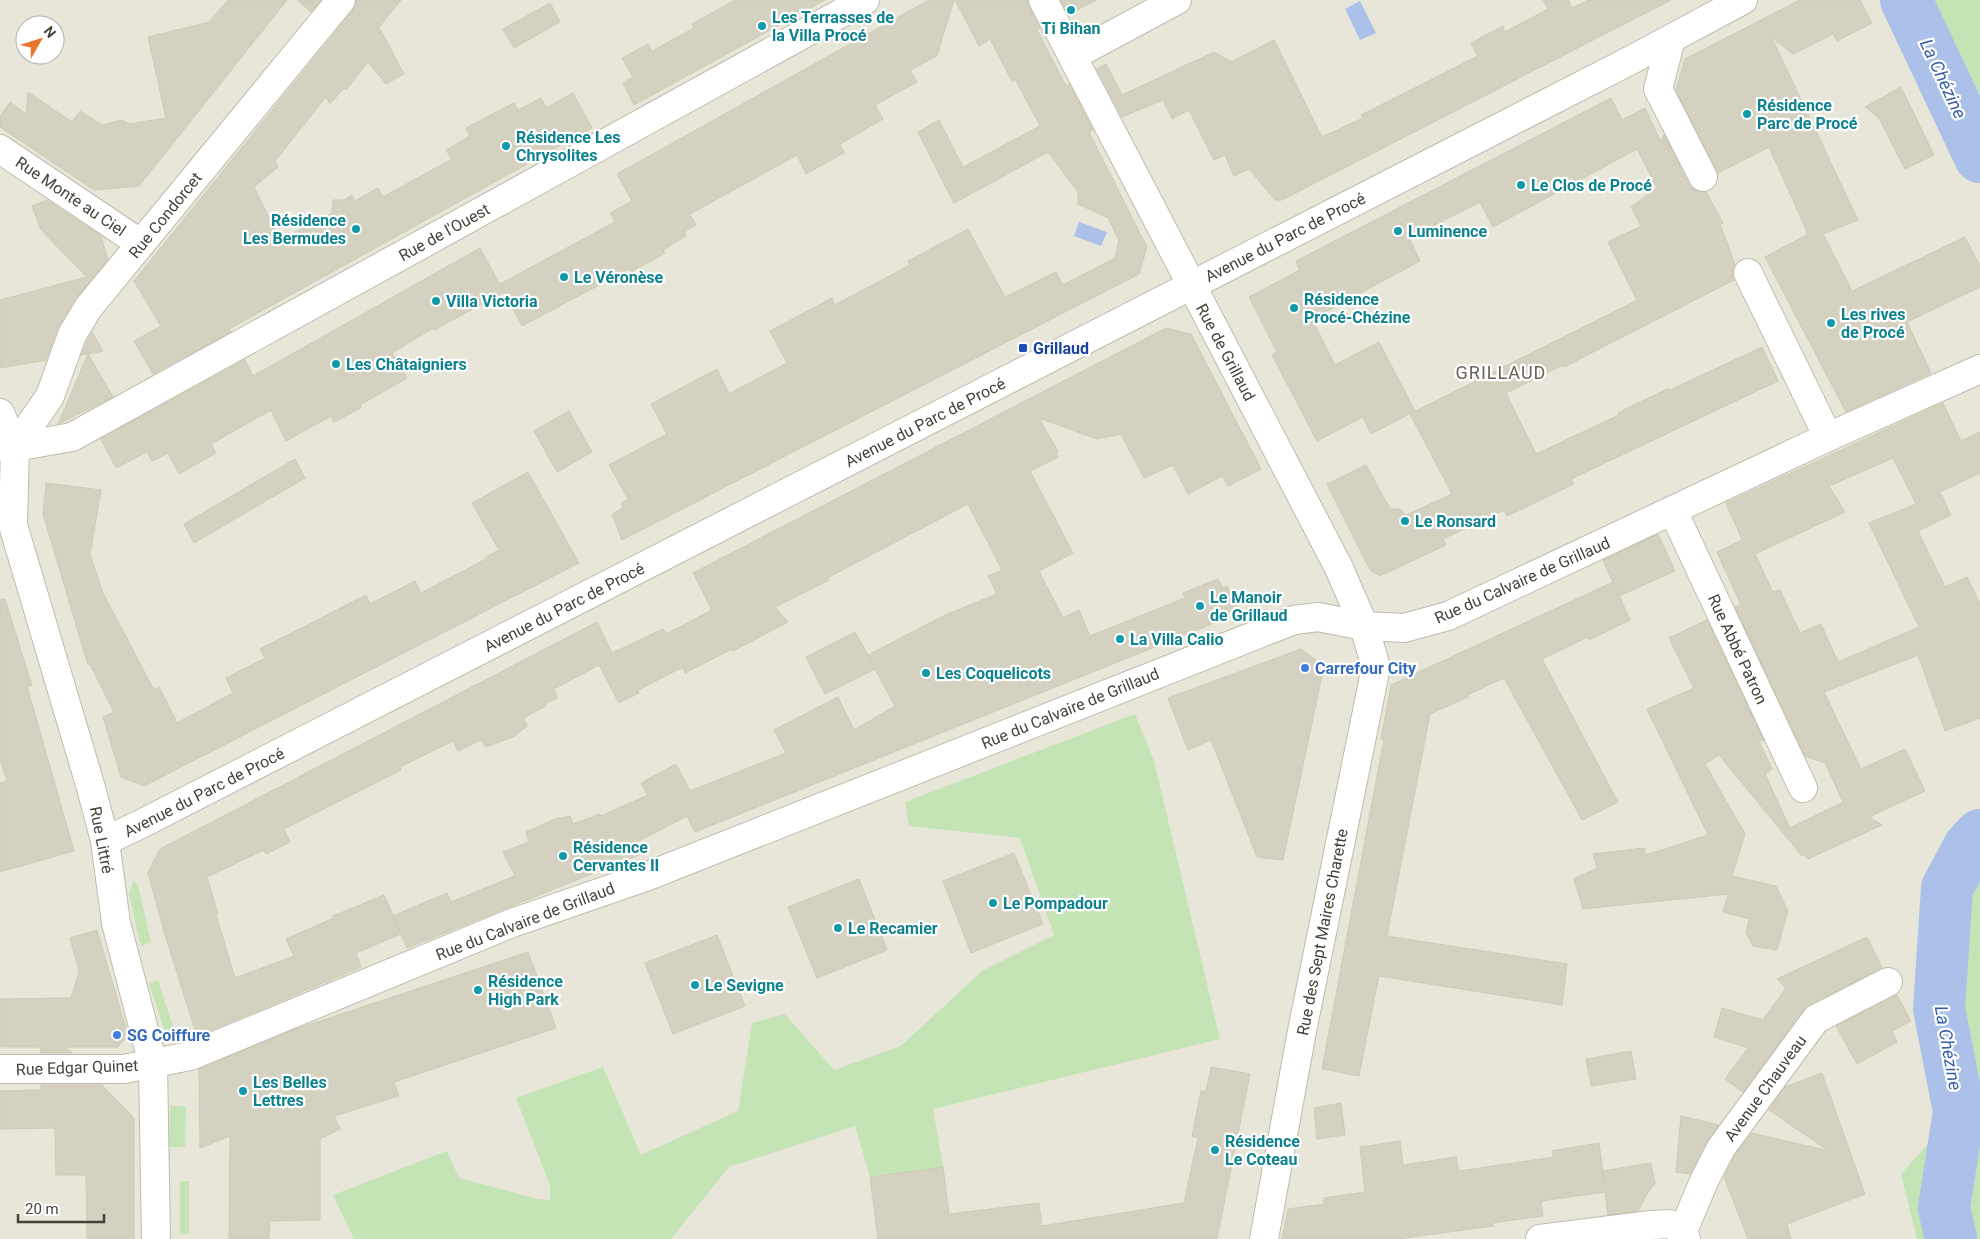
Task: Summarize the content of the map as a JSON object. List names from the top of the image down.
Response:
{
  "streets": {
    "street": [
      "Rue Monte au Ciel",
      "Rue Condorcet",
      "Rue de l'Ouest",
      "Avenue du Parc de Procé",
      "Rue de Grillaud",
      "Rue du Calvaire de Grillaud",
      "Rue Abbé Patron",
      "Rue Littré",
      "Rue des Sept Maires Charette",
      "Rue Edgar Quinet",
      "Avenue Chauveau"
    ]
  },
  "crossings": [
    ["Rue Monte au Ciel", "Rue Condorcet"],
    ["Rue Condorcet", "Rue de l'Ouest"],
    ["Rue Condorcet", "Rue Littré"],
    ["Rue de l'Ouest", "Rue Littré"],
    ["Avenue du Parc de Procé", "Rue de Grillaud"],
    ["Avenue du Parc de Procé", "Rue Littré"],
    ["Rue de Grillaud", "Rue du Calvaire de Grillaud"],
    ["Rue de Grillaud", "Rue des Sept Maires Charette"],
    ["Rue du Calvaire de Grillaud", "Rue Abbé Patron"],
    ["Rue du Calvaire de Grillaud", "Rue Littré"],
    ["Rue du Calvaire de Grillaud", "Rue des Sept Maires Charette"],
    ["Rue du Calvaire de Grillaud", "Rue Edgar Quinet"],
    ["Rue Littré", "Rue Edgar Quinet"]
  ],
  "districts": ["GRILLAUD"],
  "water": ["La Chézine"],
  "places": {
    "other": [
      "Ti Bihan",
      "Les Terrasses de la Villa Procé",
      "Résidence Parc de Procé",
      "Résidence Les Chrysolites",
      "Le Clos de Procé",
      "Résidence Les Bermudes",
      "Luminence",
      "Le Véronèse",
      "Villa Victoria",
      "Résidence Procé-Chézine",
      "Les rives de Procé",
      "Les Châtaigniers",
      "Le Ronsard",
      "Le Manoir de Grillaud",
      "La Villa Calio",
      "Carrefour City",
      "Les Coquelicots",
      "Résidence Cervantes II",
      "Le Pompadour",
      "Le Recamier",
      "Le Sevigne",
      "Résidence High Park",
      "SG Coiffure",
      "Les Belles Lettres",
      "Résidence Le Coteau"
    ],
    "transit": ["Grillaud"]
  },
  "scale_bar": "20 m",
  "north": "top right"
}
